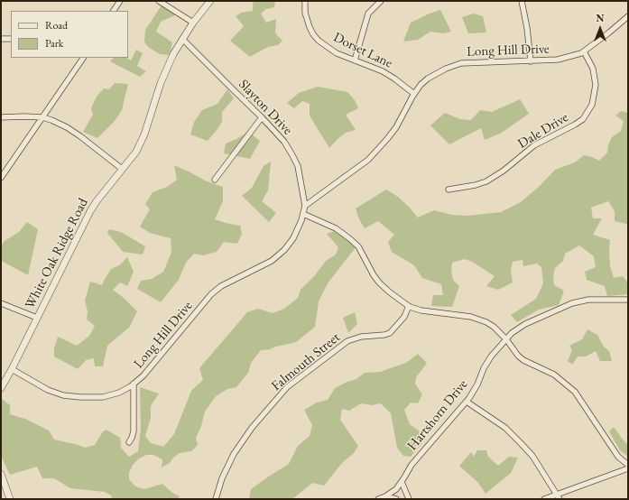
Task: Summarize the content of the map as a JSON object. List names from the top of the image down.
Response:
{
  "streets": {
    "street": [
      "Dorset Lane",
      "Long Hill Drive",
      "Slayton Drive",
      "Dale Drive",
      "White Oak Ridge Road",
      "Falmouth Street",
      "Hartshorn Drive"
    ]
  },
  "crossings": [
    ["Dorset Lane", "Long Hill Drive"],
    ["Long Hill Drive", "Slayton Drive"],
    ["Long Hill Drive", "Dale Drive"],
    ["Long Hill Drive", "White Oak Ridge Road"],
    ["Slayton Drive", "White Oak Ridge Road"]
  ],
  "legend": ["Road", "Park"],
  "north": "top"
}
